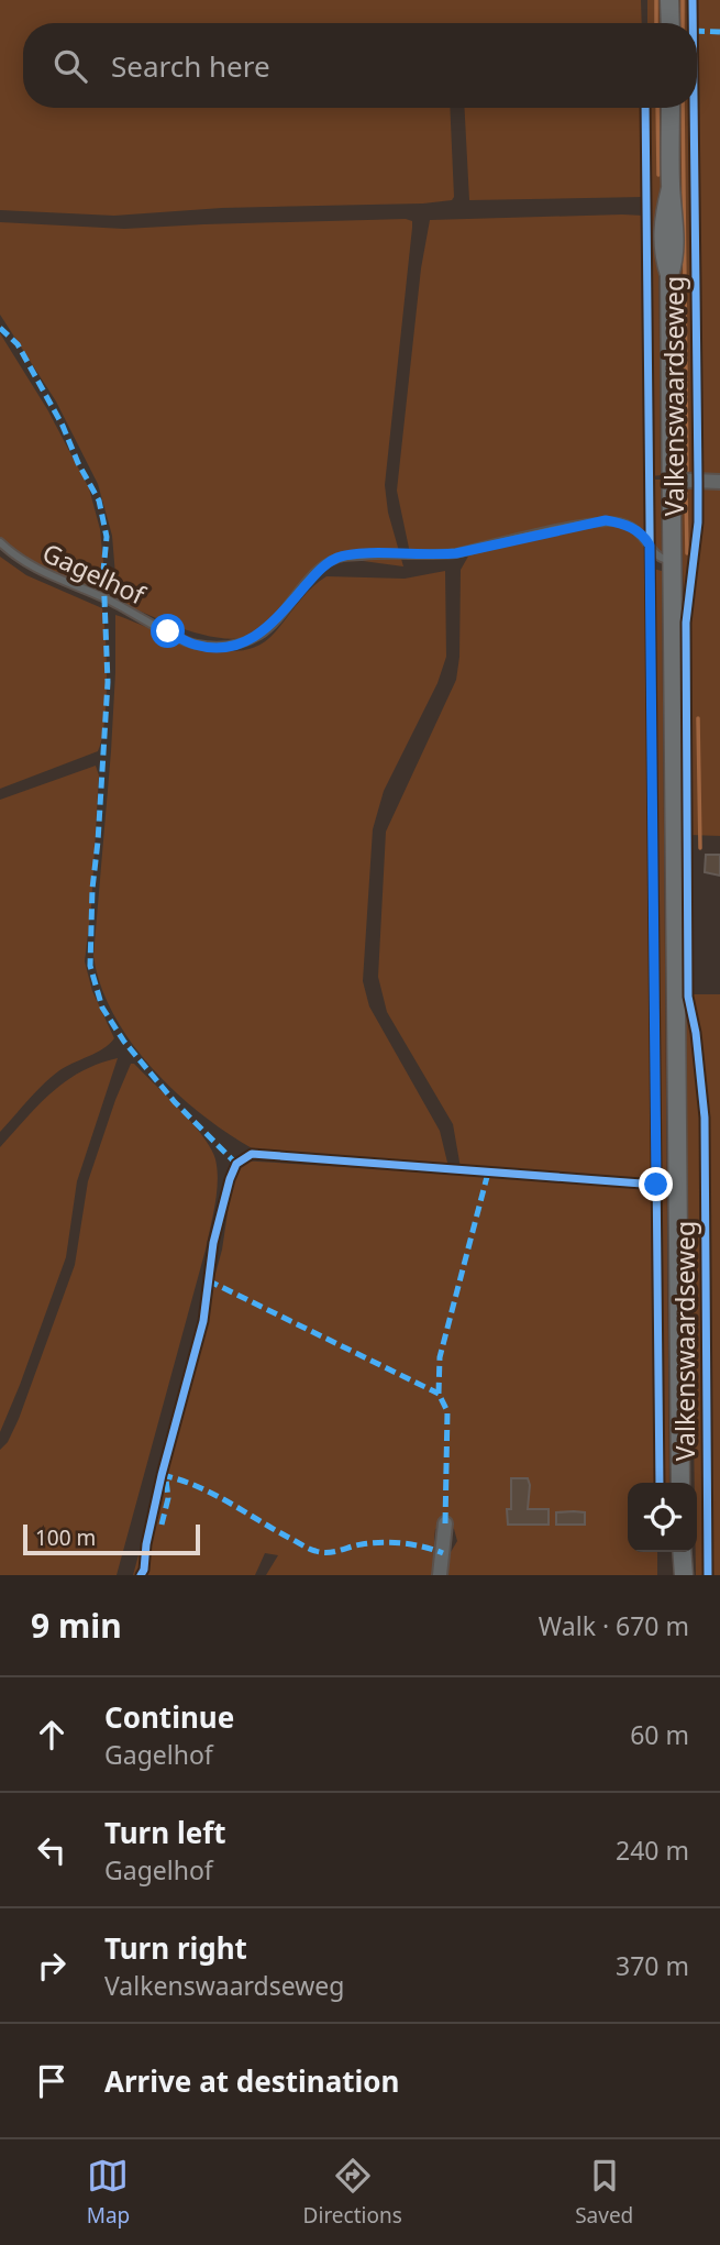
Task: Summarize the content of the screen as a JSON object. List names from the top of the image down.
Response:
{
  "streets": {
    "main road": ["Valkenswaardseweg"],
    "lane": ["Gagelhof"]
  },
  "crossings": [
    ["Valkenswaardseweg", "Gagelhof"]
  ],
  "scale_bar": "100 m",
  "page": {
    "search": "Search here",
    "scale": "100 m",
    "heading": ["9 min", "Walk · 670 m"],
    "list": [
      ["Continue", "Gagelhof", "60 m"],
      ["Turn left", "Gagelhof", "240 m"],
      ["Turn right", "Valkenswaardseweg", "370 m"],
      "Arrive at destination"
    ],
    "nav": ["Map", "Directions", "Saved"]
  }
}
